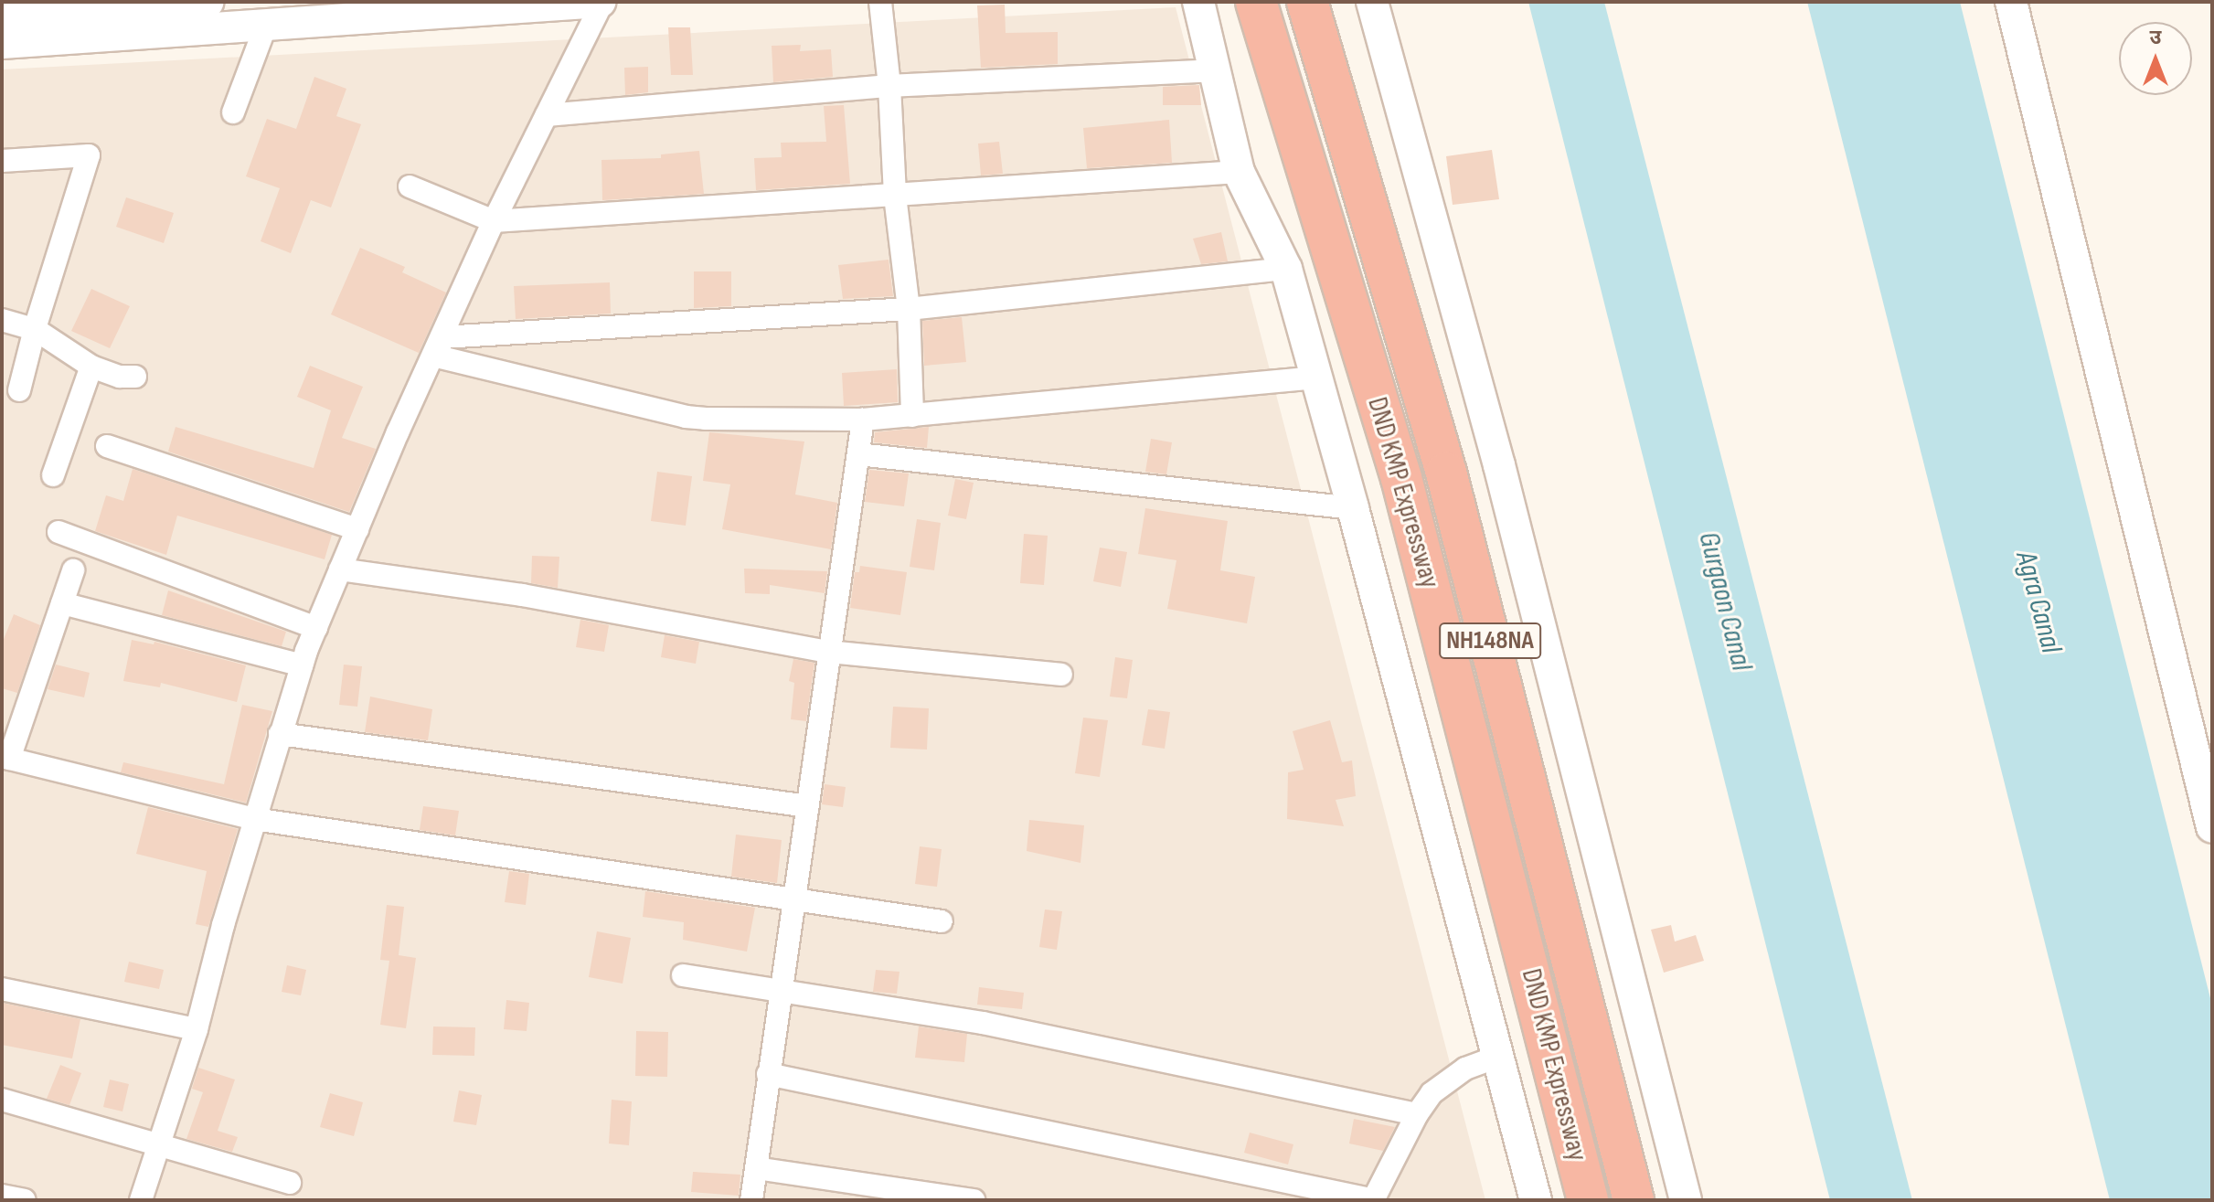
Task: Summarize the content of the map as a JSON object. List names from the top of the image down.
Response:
{
  "streets": {
    "highway": ["DND KMP Expressway", "NH148NA"]
  },
  "water": ["Gurgaon Canal", "Agra Canal"],
  "north": "top"
}
